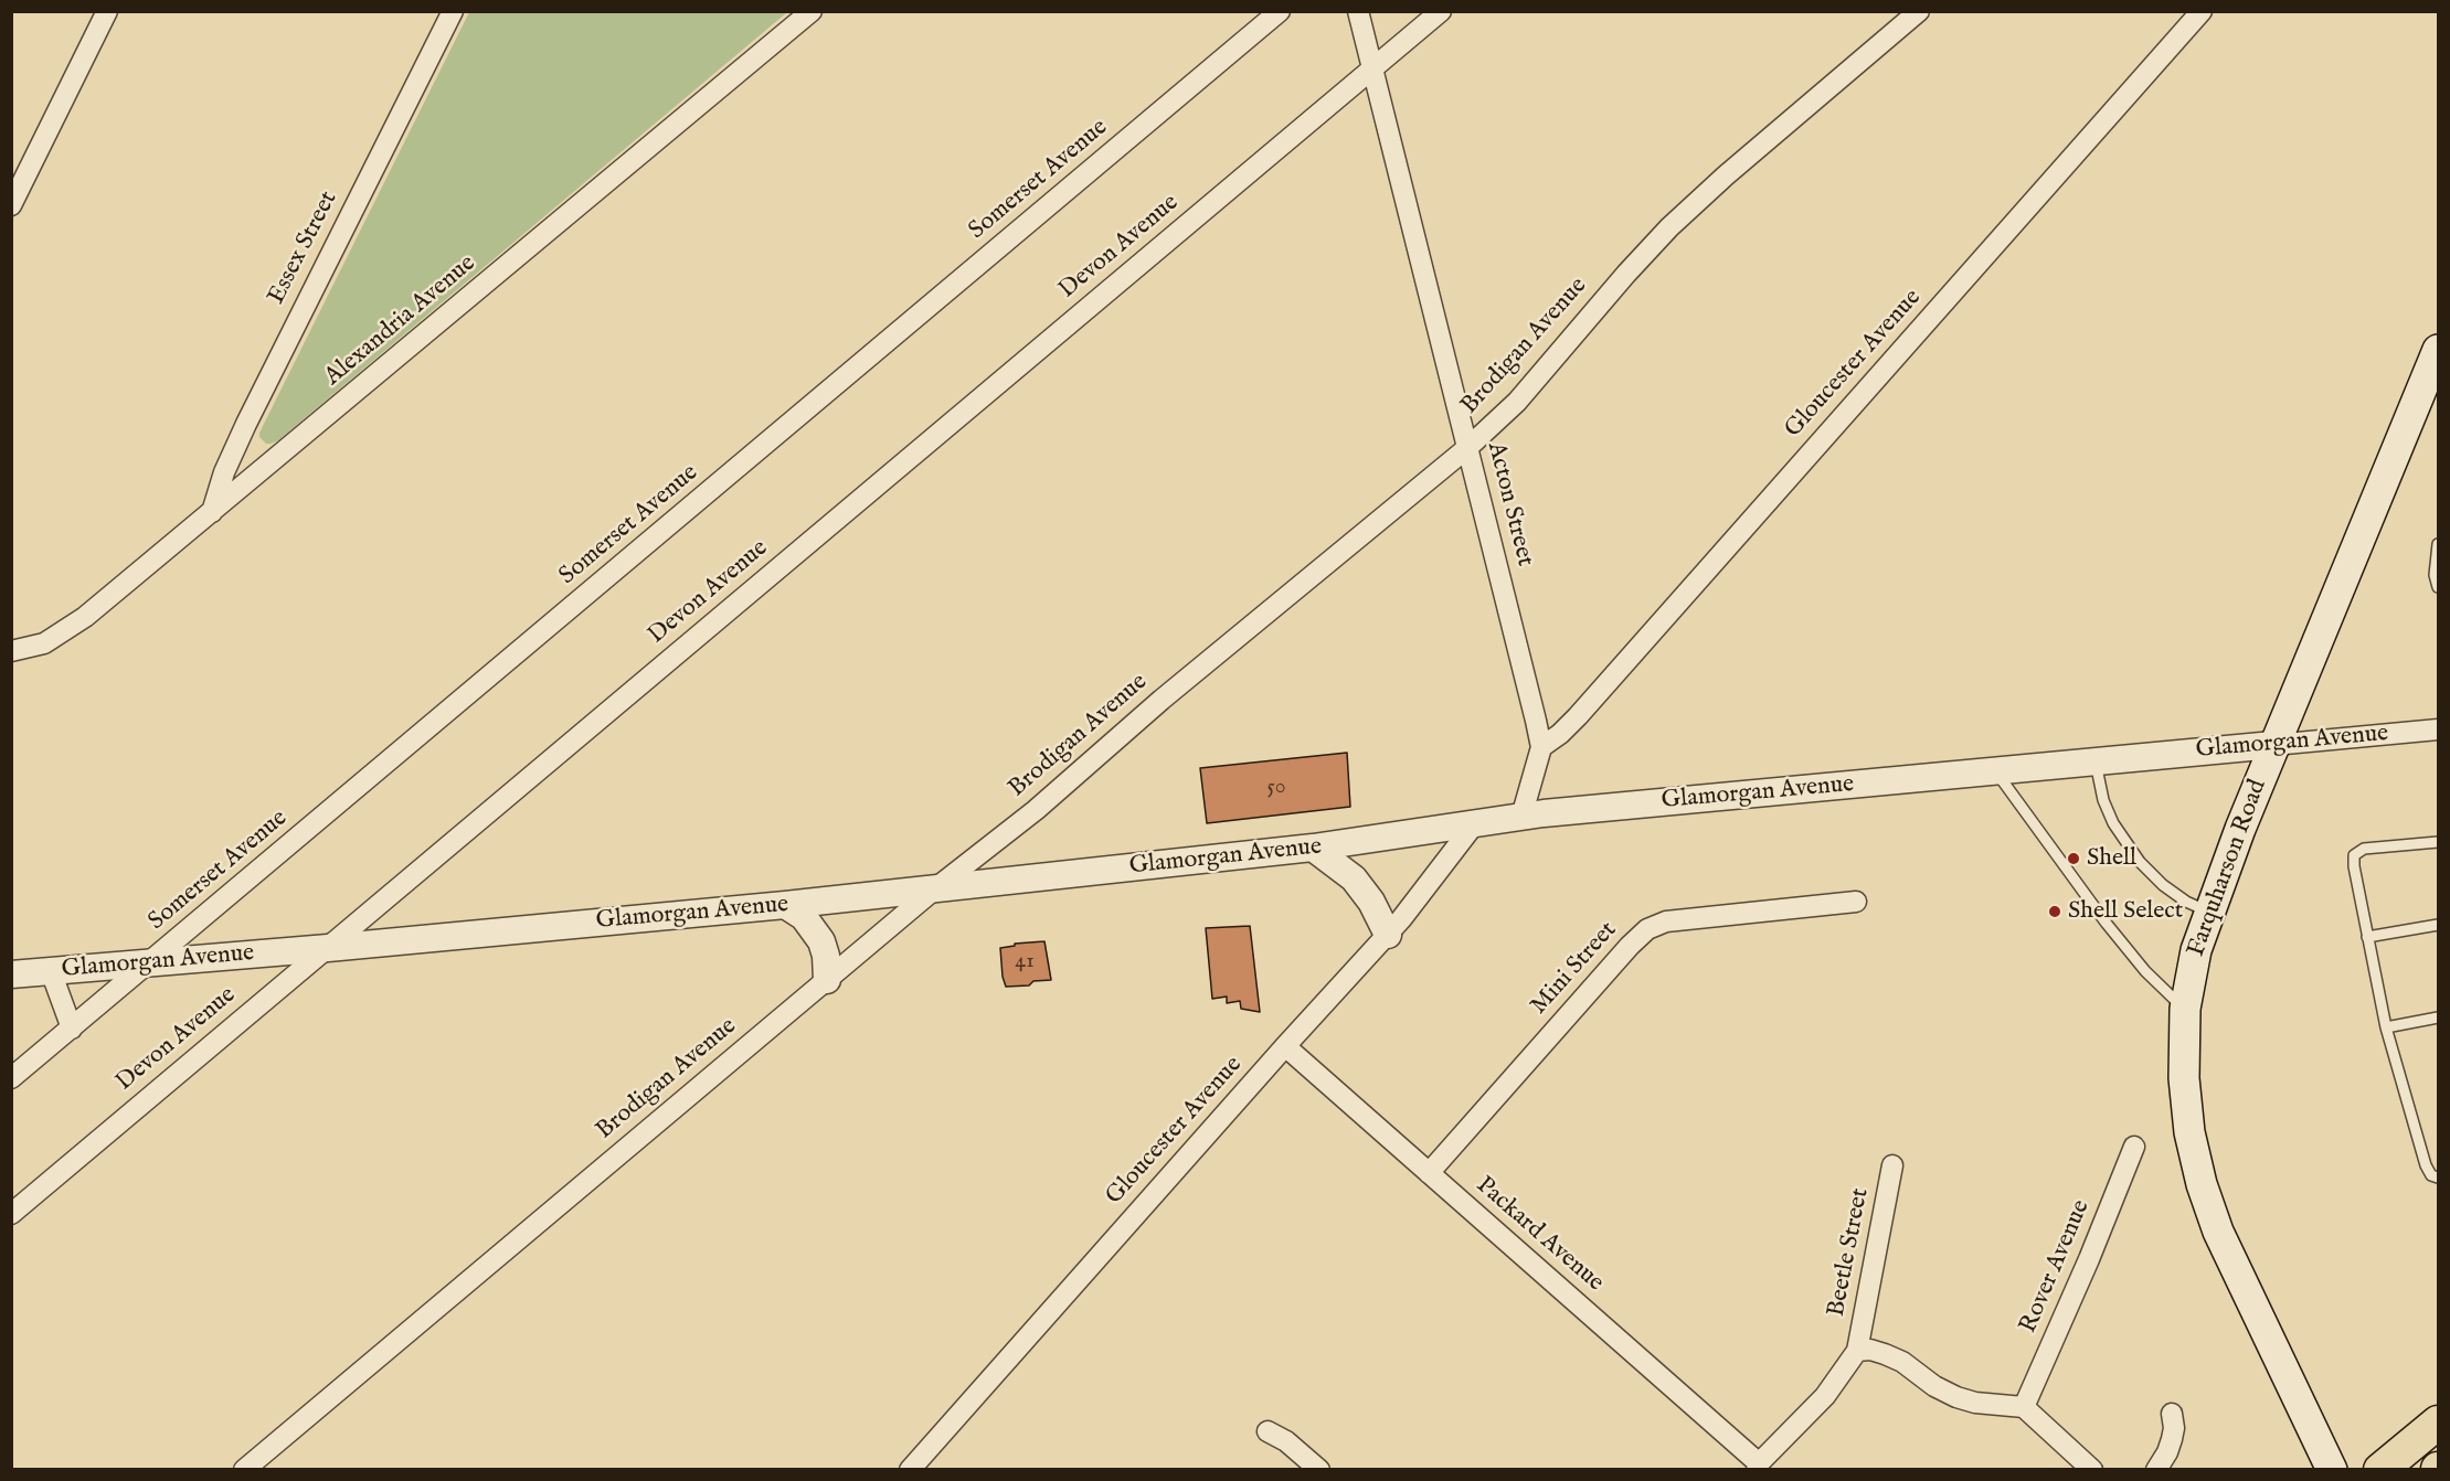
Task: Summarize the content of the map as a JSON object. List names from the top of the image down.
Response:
{
  "streets": {
    "main road": ["Farquharson Road"],
    "street": [
      "Somerset Avenue",
      "Devon Avenue",
      "Essex Street",
      "Alexandria Avenue",
      "Brodigan Avenue",
      "Gloucester Avenue",
      "Acton Street",
      "Glamorgan Avenue",
      "Mini Street",
      "Packard Avenue",
      "Beetle Street",
      "Rover Avenue"
    ]
  },
  "crossings": [
    ["Somerset Avenue", "Glamorgan Avenue"],
    ["Devon Avenue", "Acton Street"],
    ["Devon Avenue", "Glamorgan Avenue"],
    ["Essex Street", "Alexandria Avenue"],
    ["Brodigan Avenue", "Acton Street"],
    ["Brodigan Avenue", "Glamorgan Avenue"],
    ["Gloucester Avenue", "Acton Street"],
    ["Gloucester Avenue", "Glamorgan Avenue"],
    ["Gloucester Avenue", "Packard Avenue"],
    ["Acton Street", "Glamorgan Avenue"],
    ["Glamorgan Avenue", "Farquharson Road"],
    ["Mini Street", "Packard Avenue"]
  ],
  "places": ["Shell", "Shell Select"],
  "house_numbers": ["50", "41"]
}
